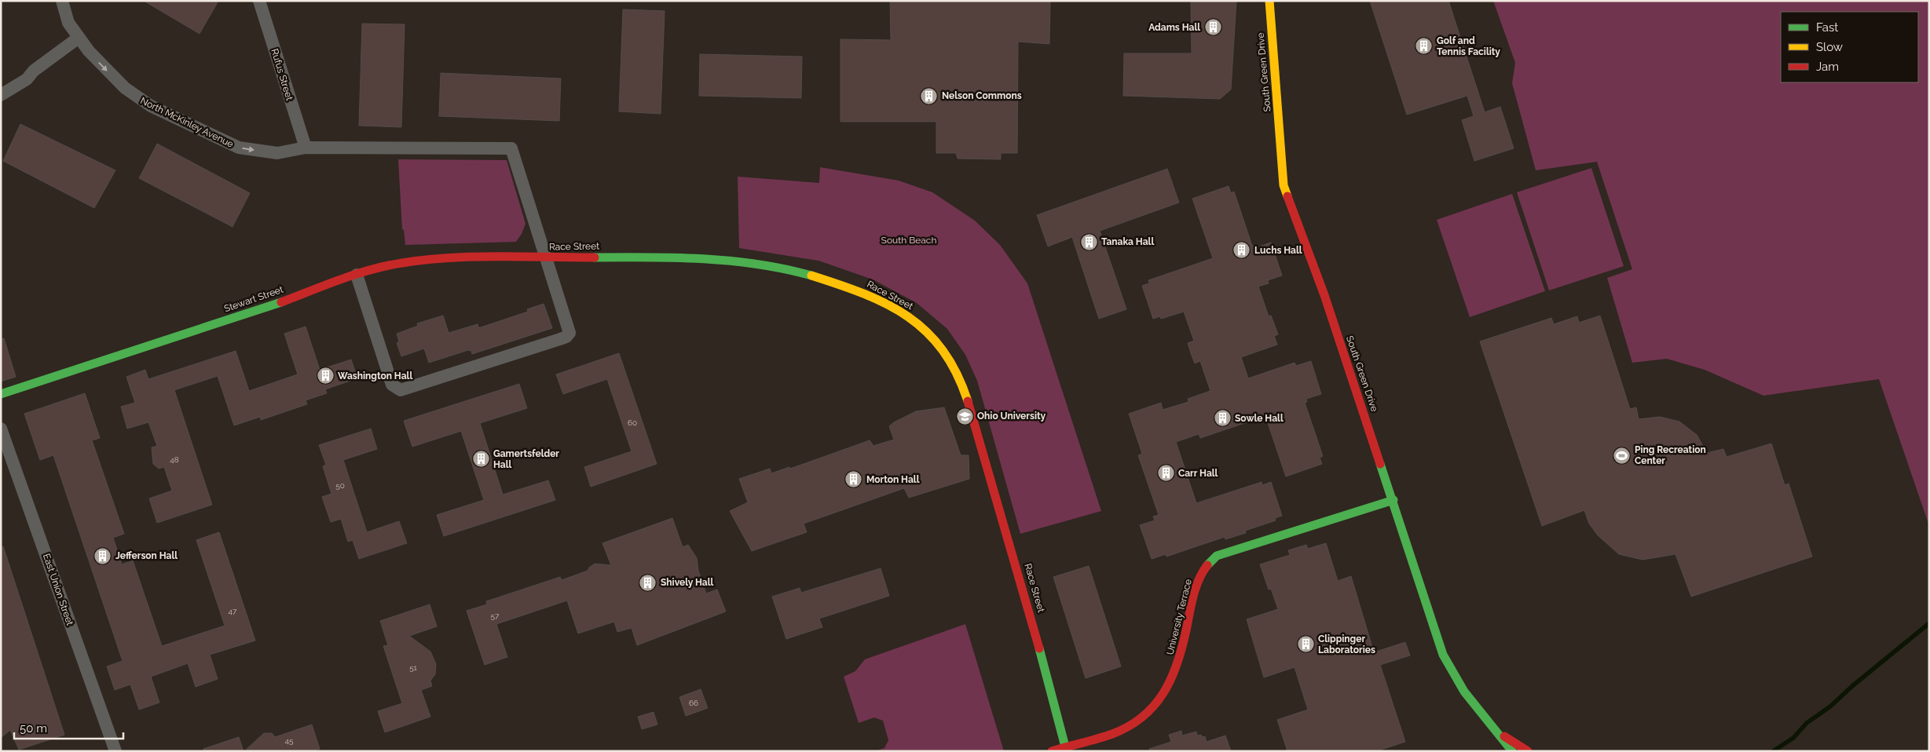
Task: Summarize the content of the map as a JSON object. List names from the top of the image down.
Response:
{
  "streets": {
    "street": [
      "South Green Drive",
      "Rufus Street",
      "North McKinley Avenue",
      "Race Street",
      "Stewart Street",
      "East Union Street",
      "University Terrace"
    ]
  },
  "crossings": [
    ["South Green Drive", "University Terrace"],
    ["Rufus Street", "North McKinley Avenue"],
    ["North McKinley Avenue", "Race Street"],
    ["Race Street", "Stewart Street"],
    ["Race Street", "University Terrace"]
  ],
  "one_way": ["North McKinley Avenue"],
  "parks": ["South Beach"],
  "places": {
    "building": [
      "Adams Hall",
      "Golf and Tennis Facility",
      "Nelson Commons",
      "Tanaka Hall",
      "Luchs Hall",
      "Washington Hall",
      "Sowle Hall",
      "Gamertsfelder Hall",
      "Carr Hall",
      "Morton Hall",
      "Jefferson Hall",
      "Shively Hall",
      "Clippinger Laboratories"
    ],
    "school or university": ["Ohio University"],
    "sports": ["Ping Recreation Center"]
  },
  "house_numbers": [
    "60",
    "48",
    "50",
    "47",
    "57",
    "51",
    "66",
    "45"
  ],
  "legend": ["Fast", "Slow", "Jam"],
  "scale_bar": "50 m"
}
